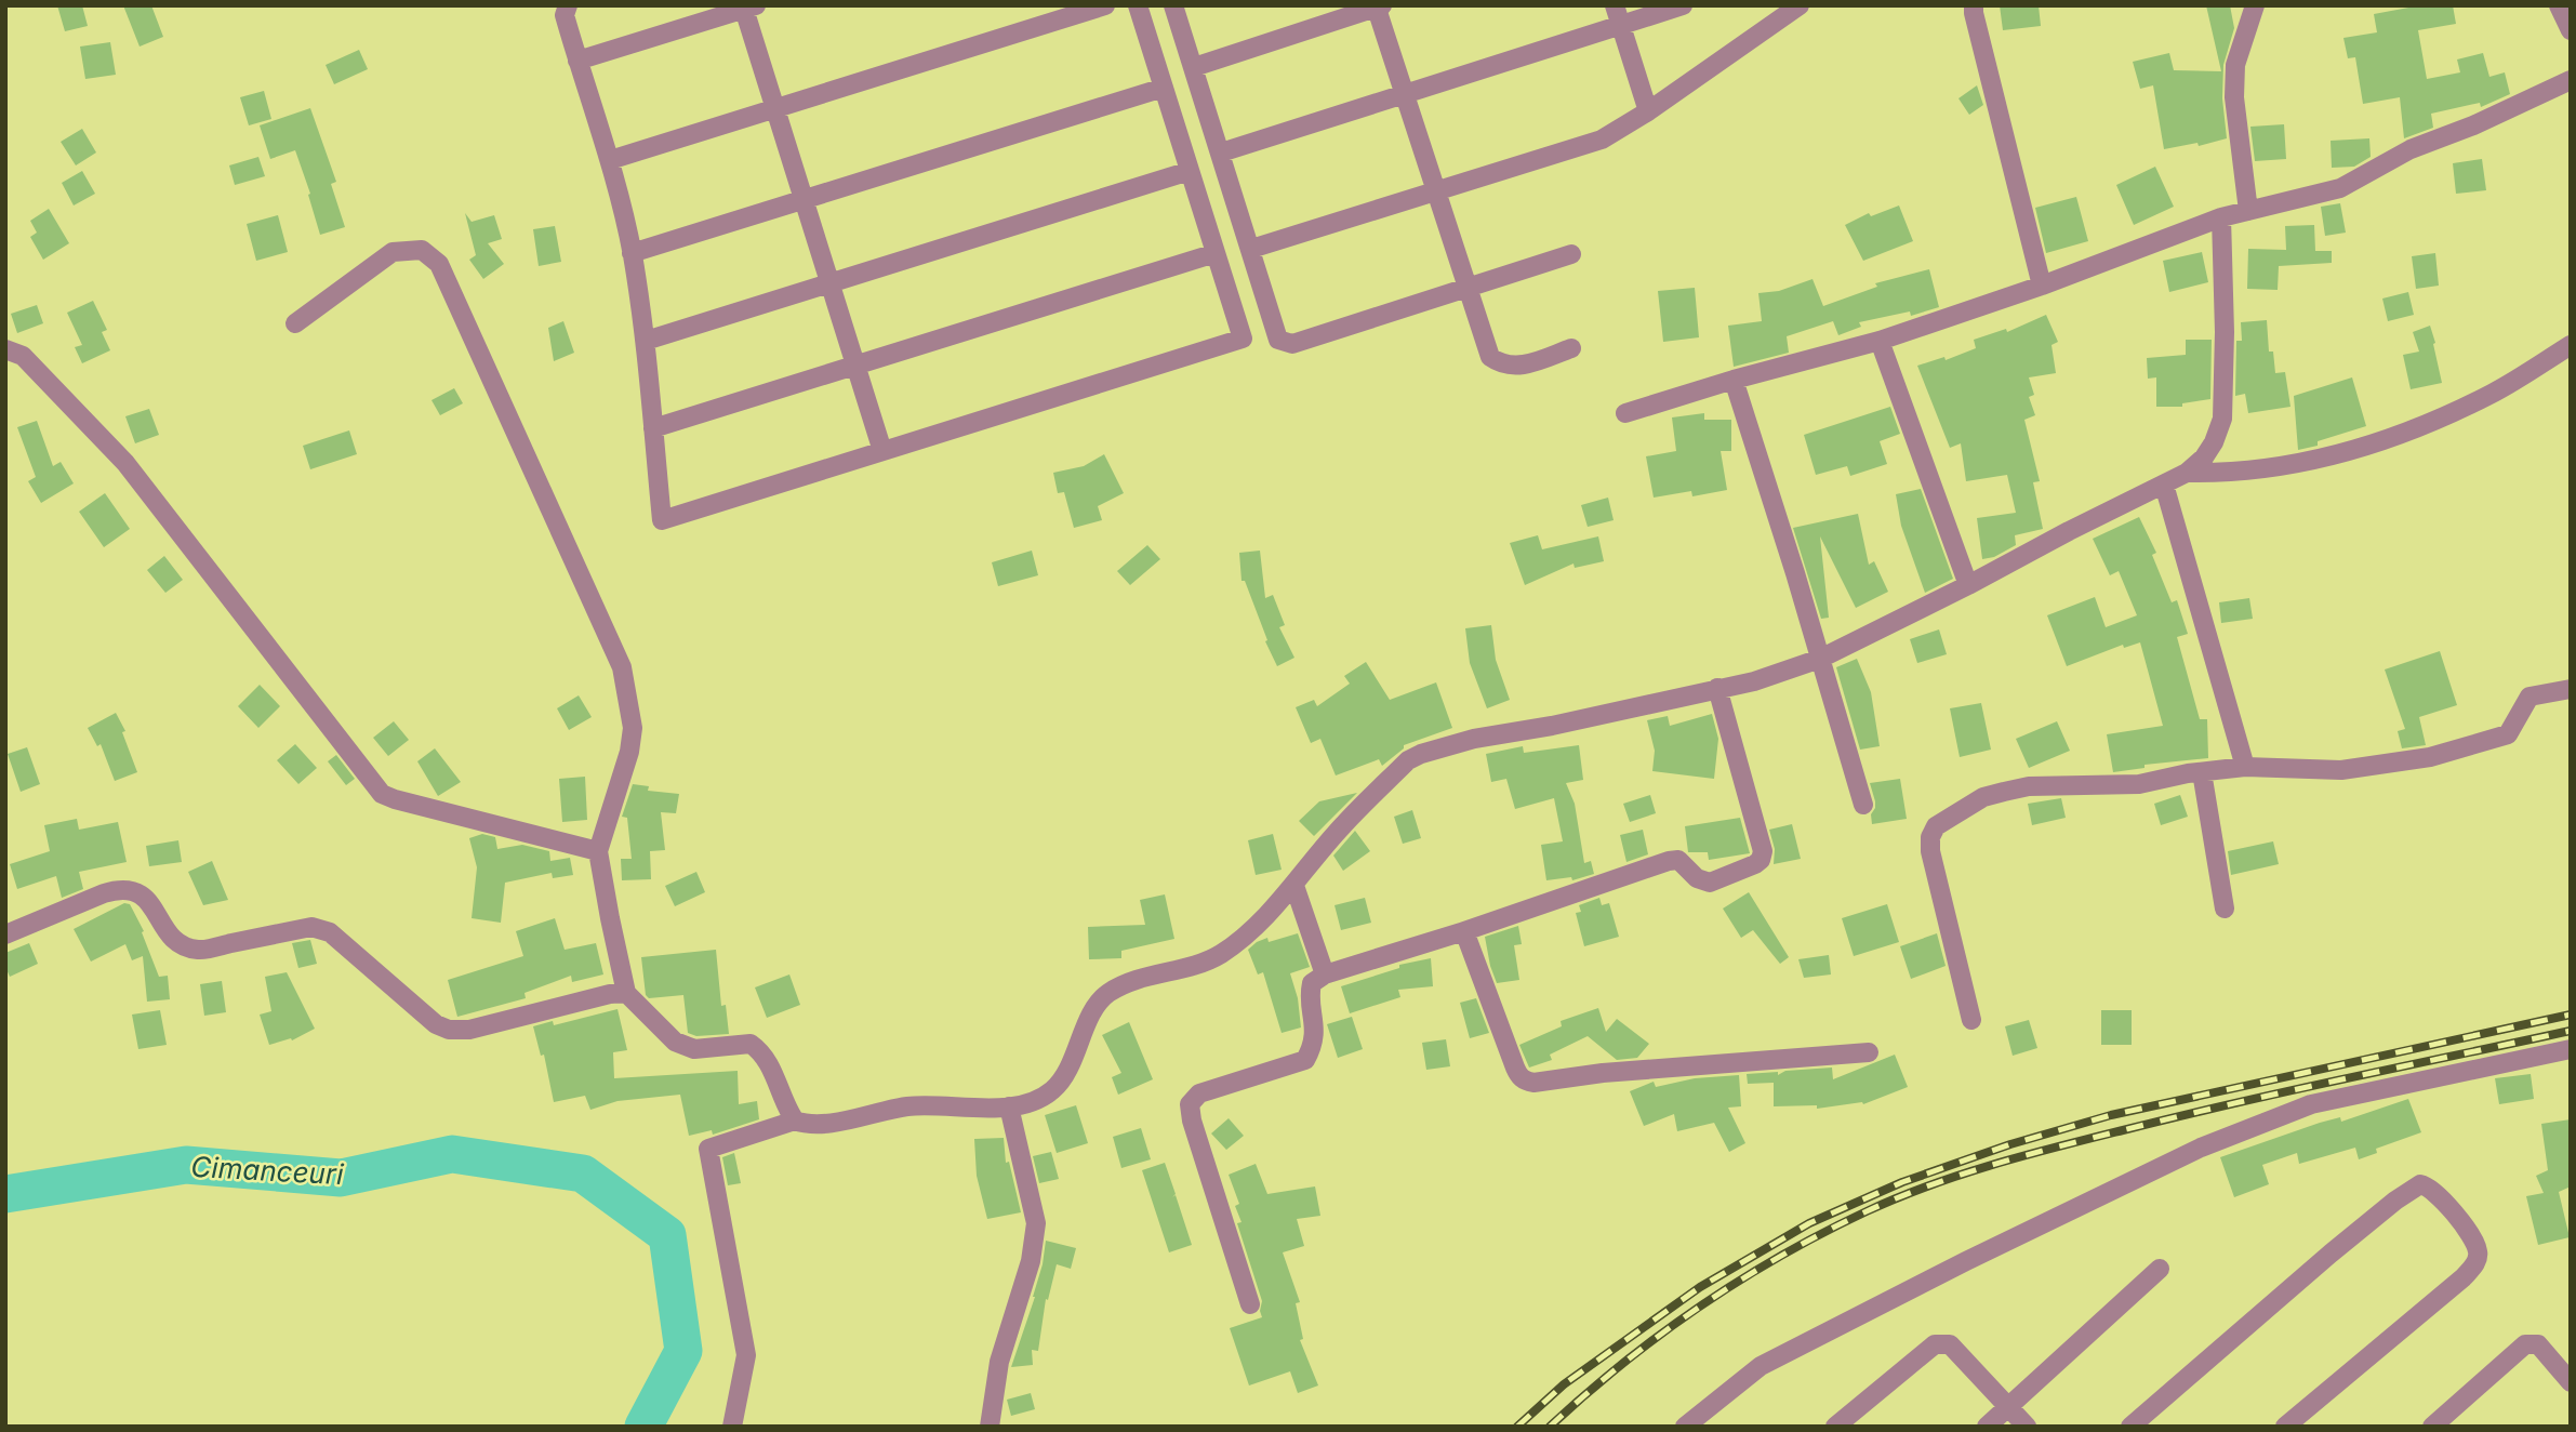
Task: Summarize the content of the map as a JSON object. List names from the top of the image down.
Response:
{
  "water": ["Cimanceuri"]
}
